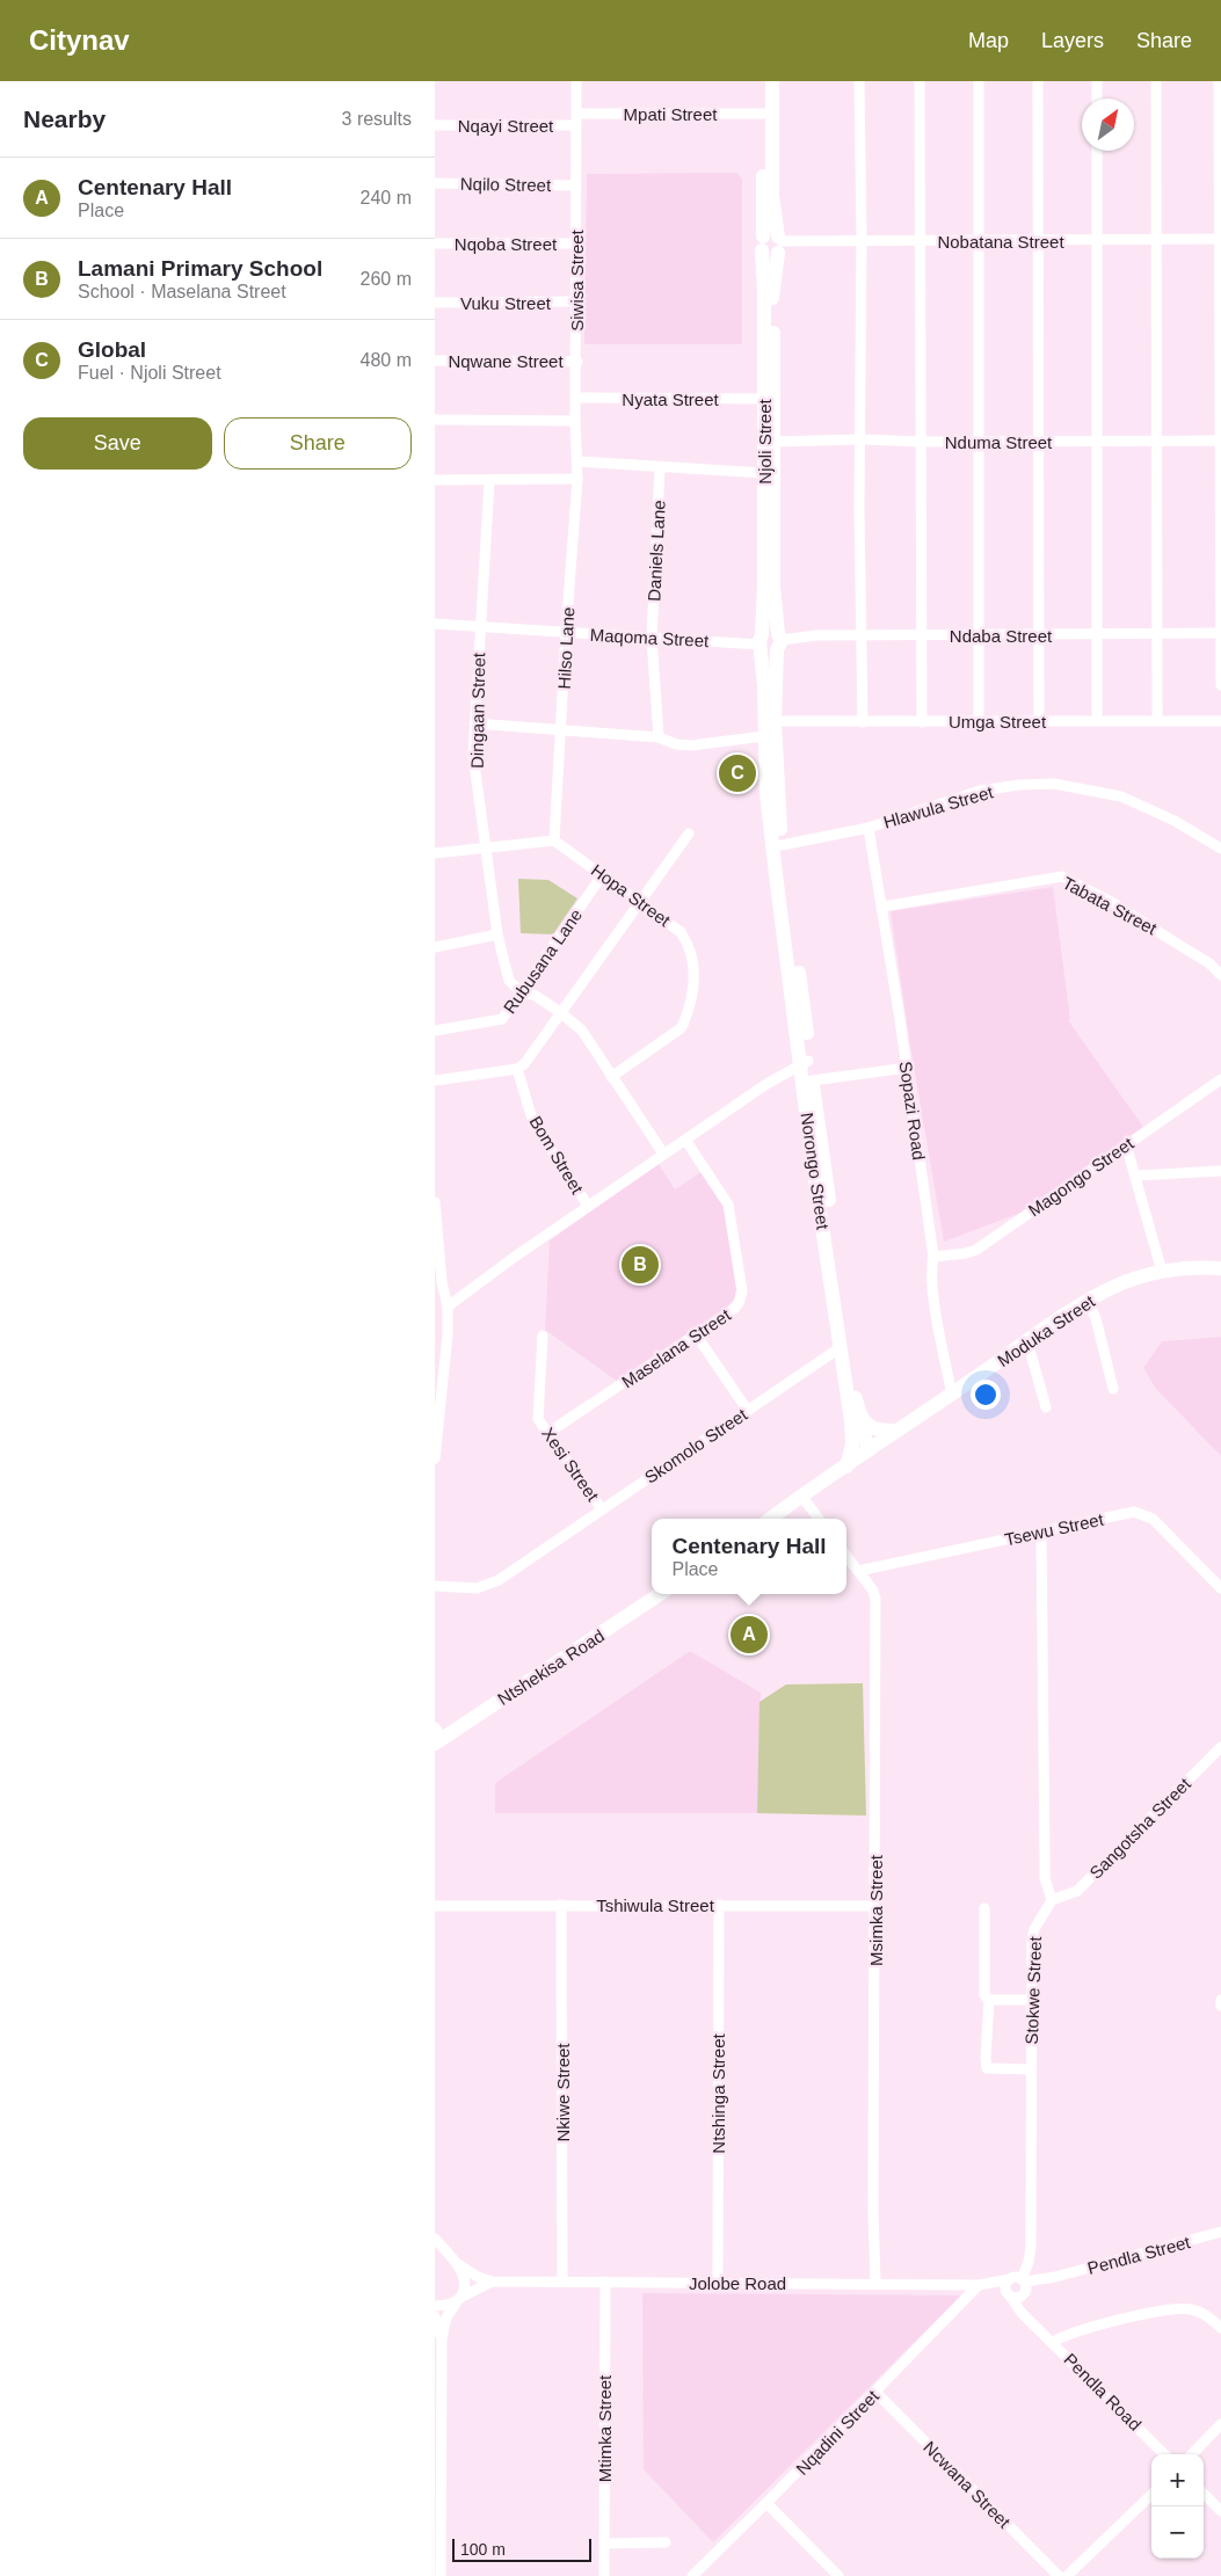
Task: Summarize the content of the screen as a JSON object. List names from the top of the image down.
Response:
{
  "streets": {
    "street": [
      "Mpati Street",
      "Nqayi Street",
      "Nqilo Street",
      "Nobatana Street",
      "Nqoba Street",
      "Siwisa Street",
      "Vuku Street",
      "Nqwane Street",
      "Nyata Street",
      "Njoli Street",
      "Nduma Street",
      "Daniels Lane",
      "Ndaba Street",
      "Maqoma Street",
      "Hilso Lane",
      "Dingaan Street",
      "Umga Street",
      "Hlawula Street",
      "Hopa Street",
      "Tabata Street",
      "Rubusana Lane",
      "Sopazi Road",
      "Bom Street",
      "Norongo Street",
      "Magongo Street",
      "Moduka Street",
      "Maselana Street",
      "Skomolo Street",
      "Xesi Street",
      "Tsewu Street",
      "Ntshekisa Road",
      "Sangotsha Street",
      "Tshiwula Street",
      "Msimka Street",
      "Stokwe Street",
      "Nkiwe Street",
      "Ntshinga Street",
      "Pendla Street",
      "Jolobe Road",
      "Pendla Road",
      "Mtimka Street",
      "Nqadini Street",
      "Ncwana Street"
    ]
  },
  "crossings": [
    ["Mpati Street", "Siwisa Street"],
    ["Mpati Street", "Njoli Street"],
    ["Nqayi Street", "Siwisa Street"],
    ["Nqilo Street", "Siwisa Street"],
    ["Nobatana Street", "Njoli Street"],
    ["Nqoba Street", "Siwisa Street"],
    ["Siwisa Street", "Vuku Street"],
    ["Siwisa Street", "Nqwane Street"],
    ["Siwisa Street", "Nyata Street"],
    ["Siwisa Street", "Hilso Lane"],
    ["Nyata Street", "Njoli Street"],
    ["Njoli Street", "Nduma Street"],
    ["Njoli Street", "Ndaba Street"],
    ["Njoli Street", "Maqoma Street"],
    ["Njoli Street", "Norongo Street"],
    ["Daniels Lane", "Maqoma Street"],
    ["Maqoma Street", "Hilso Lane"],
    ["Maqoma Street", "Dingaan Street"],
    ["Dingaan Street", "Rubusana Lane"],
    ["Hlawula Street", "Sopazi Road"],
    ["Hopa Street", "Rubusana Lane"],
    ["Tabata Street", "Sopazi Road"],
    ["Sopazi Road", "Magongo Street"],
    ["Sopazi Road", "Moduka Street"],
    ["Norongo Street", "Moduka Street"],
    ["Norongo Street", "Skomolo Street"],
    ["Maselana Street", "Xesi Street"],
    ["Skomolo Street", "Xesi Street"],
    ["Tsewu Street", "Msimka Street"],
    ["Sangotsha Street", "Stokwe Street"],
    ["Tshiwula Street", "Msimka Street"],
    ["Tshiwula Street", "Nkiwe Street"],
    ["Tshiwula Street", "Ntshinga Street"],
    ["Msimka Street", "Jolobe Road"],
    ["Stokwe Street", "Pendla Street"],
    ["Stokwe Street", "Jolobe Road"],
    ["Stokwe Street", "Pendla Road"],
    ["Nkiwe Street", "Jolobe Road"],
    ["Ntshinga Street", "Jolobe Road"],
    ["Pendla Street", "Jolobe Road"],
    ["Pendla Street", "Pendla Road"],
    ["Jolobe Road", "Pendla Road"],
    ["Jolobe Road", "Mtimka Street"],
    ["Jolobe Road", "Nqadini Street"],
    ["Nqadini Street", "Ncwana Street"]
  ],
  "scale_bar": "100 m",
  "north": "top right",
  "page": {
    "header": "Citynav",
    "nav": ["Map", "Layers", "Share"],
    "heading": ["Nearby", "3 results"],
    "list": [
      {
        "mark": "A",
        "name": "Centenary Hall",
        "note": "Place",
        "value": "240 m"
      },
      {
        "mark": "B",
        "name": "Lamani Primary School",
        "note": "School · Maselana Street",
        "value": "260 m"
      },
      {
        "mark": "C",
        "name": "Global",
        "note": "Fuel · Njoli Street",
        "value": "480 m"
      }
    ],
    "buttons": ["Save", "Share"],
    "pins": ["C", "B", "A"],
    "popup": ["Centenary Hall", "Place"],
    "map_buttons": ["+", "−"],
    "scale": "100 m"
  }
}
